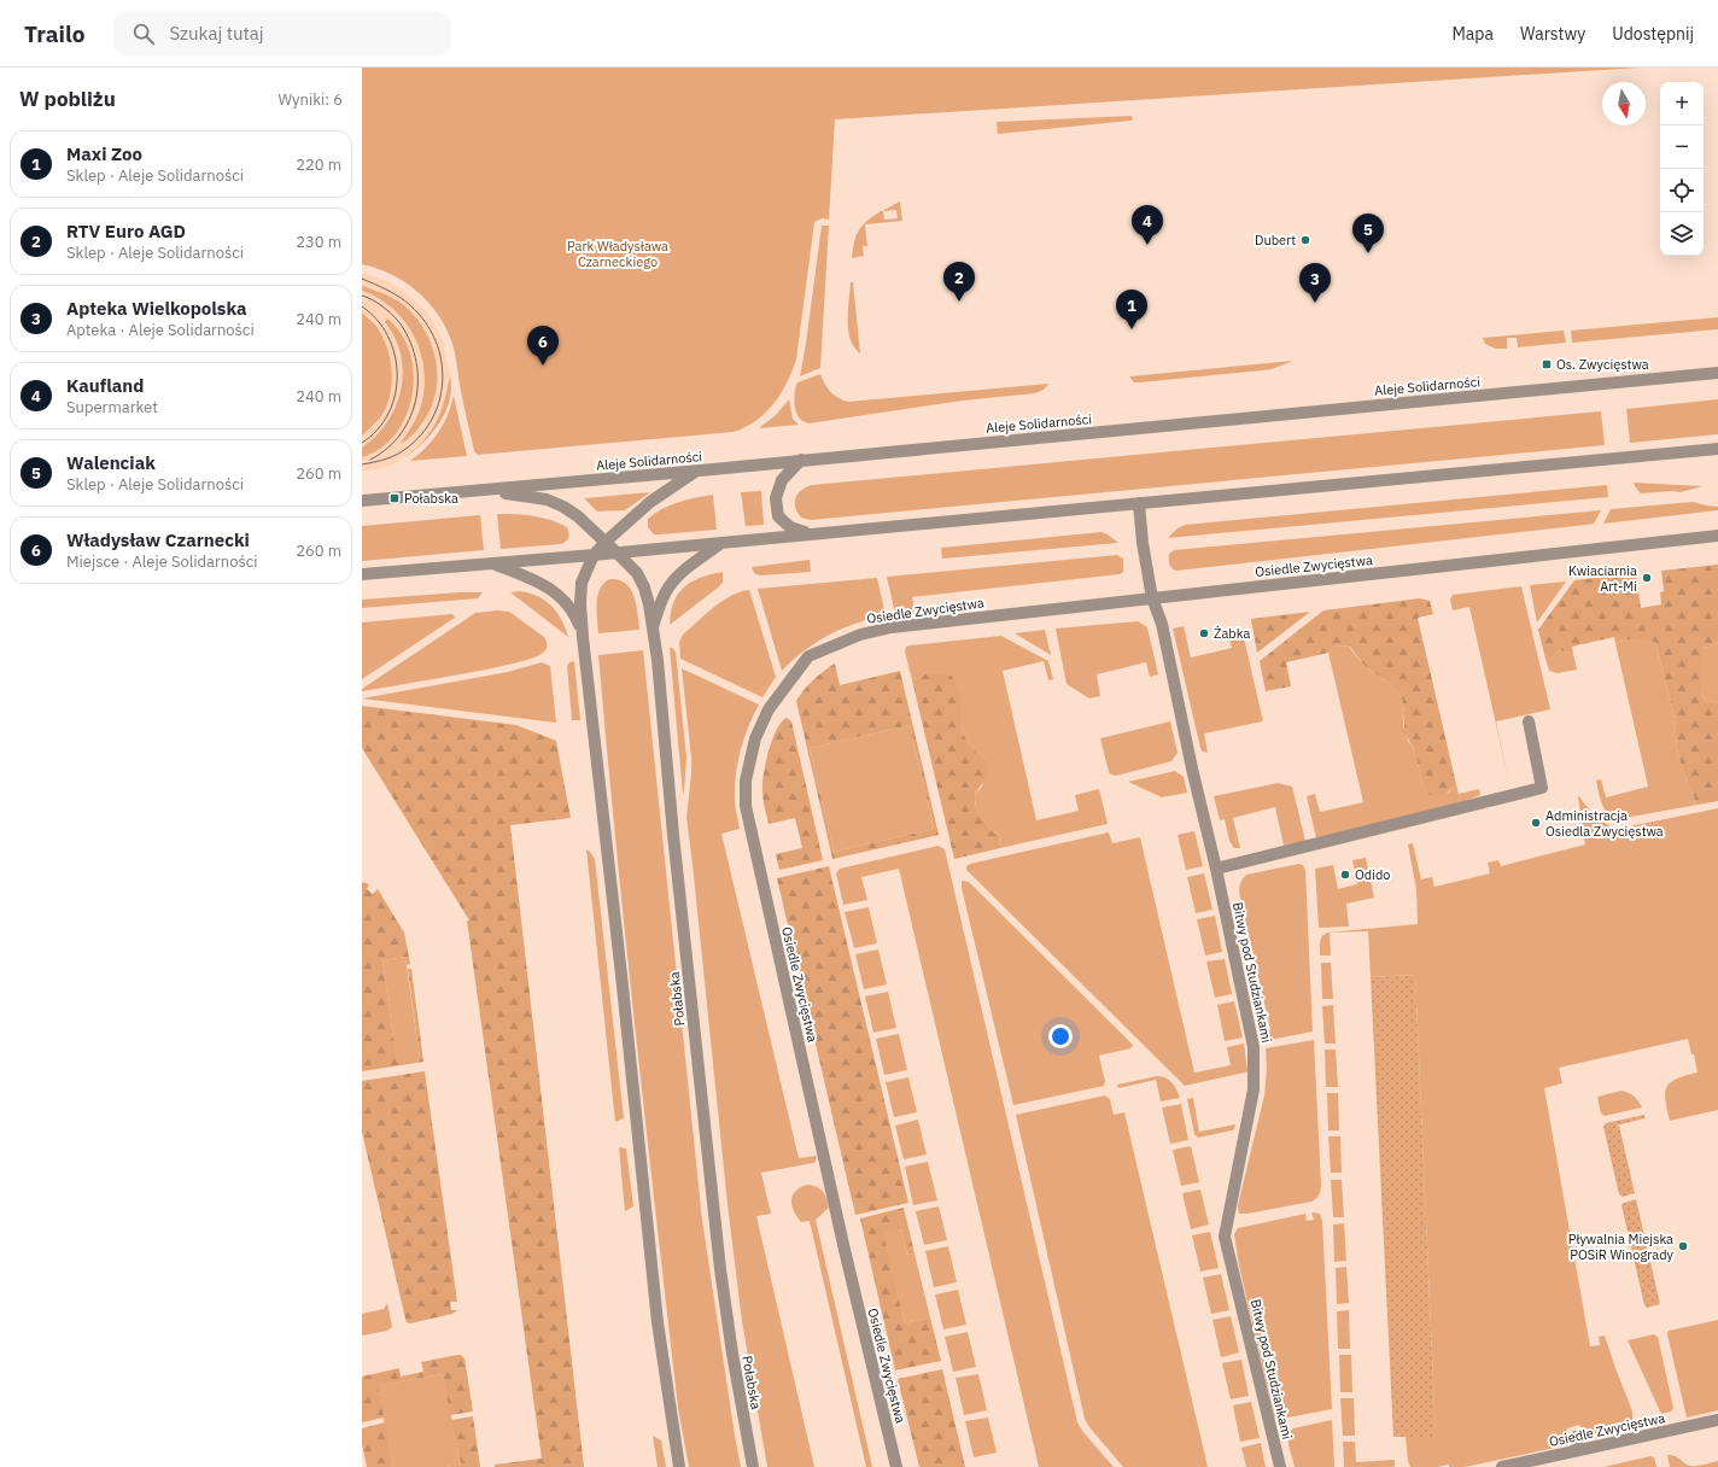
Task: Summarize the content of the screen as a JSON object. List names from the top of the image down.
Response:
{
  "streets": {
    "street": [
      "Aleje Solidarności",
      "Osiedle Zwycięstwa",
      "Bitwy pod Studziankami",
      "Połabska"
    ]
  },
  "crossings": [
    ["Aleje Solidarności", "Połabska"],
    ["Osiedle Zwycięstwa", "Bitwy pod Studziankami"]
  ],
  "parks": ["Park Władysława Czarneckiego"],
  "places": {
    "other": [
      "Dubert",
      "Kwiaciarnia Art-Mi",
      "Żabka",
      "Administracja Osiedla Zwycięstwa",
      "Odido",
      "Pływalnia Miejska POSiR Winogrady"
    ],
    "transit": ["Os. Zwycięstwa", "Połabska"]
  },
  "north": "bottom",
  "page": {
    "header": "Trailo",
    "search": "Szukaj tutaj",
    "nav": ["Mapa", "Warstwy", "Udostępnij"],
    "heading": ["W pobliżu", "Wyniki: 6"],
    "map_buttons": ["+", "−"],
    "list": [
      {
        "mark": "1",
        "name": "Maxi Zoo",
        "note": "Sklep · Aleje Solidarności",
        "value": "220 m"
      },
      {
        "mark": "2",
        "name": "RTV Euro AGD",
        "note": "Sklep · Aleje Solidarności",
        "value": "230 m"
      },
      {
        "mark": "3",
        "name": "Apteka Wielkopolska",
        "note": "Apteka · Aleje Solidarności",
        "value": "240 m"
      },
      {
        "mark": "4",
        "name": "Kaufland",
        "note": "Supermarket",
        "value": "240 m"
      },
      {
        "mark": "5",
        "name": "Walenciak",
        "note": "Sklep · Aleje Solidarności",
        "value": "260 m"
      },
      {
        "mark": "6",
        "name": "Władysław Czarnecki",
        "note": "Miejsce · Aleje Solidarności",
        "value": "260 m"
      }
    ],
    "pins": [
      "4",
      "5",
      "2",
      "3",
      "1",
      "6"
    ]
  }
}
